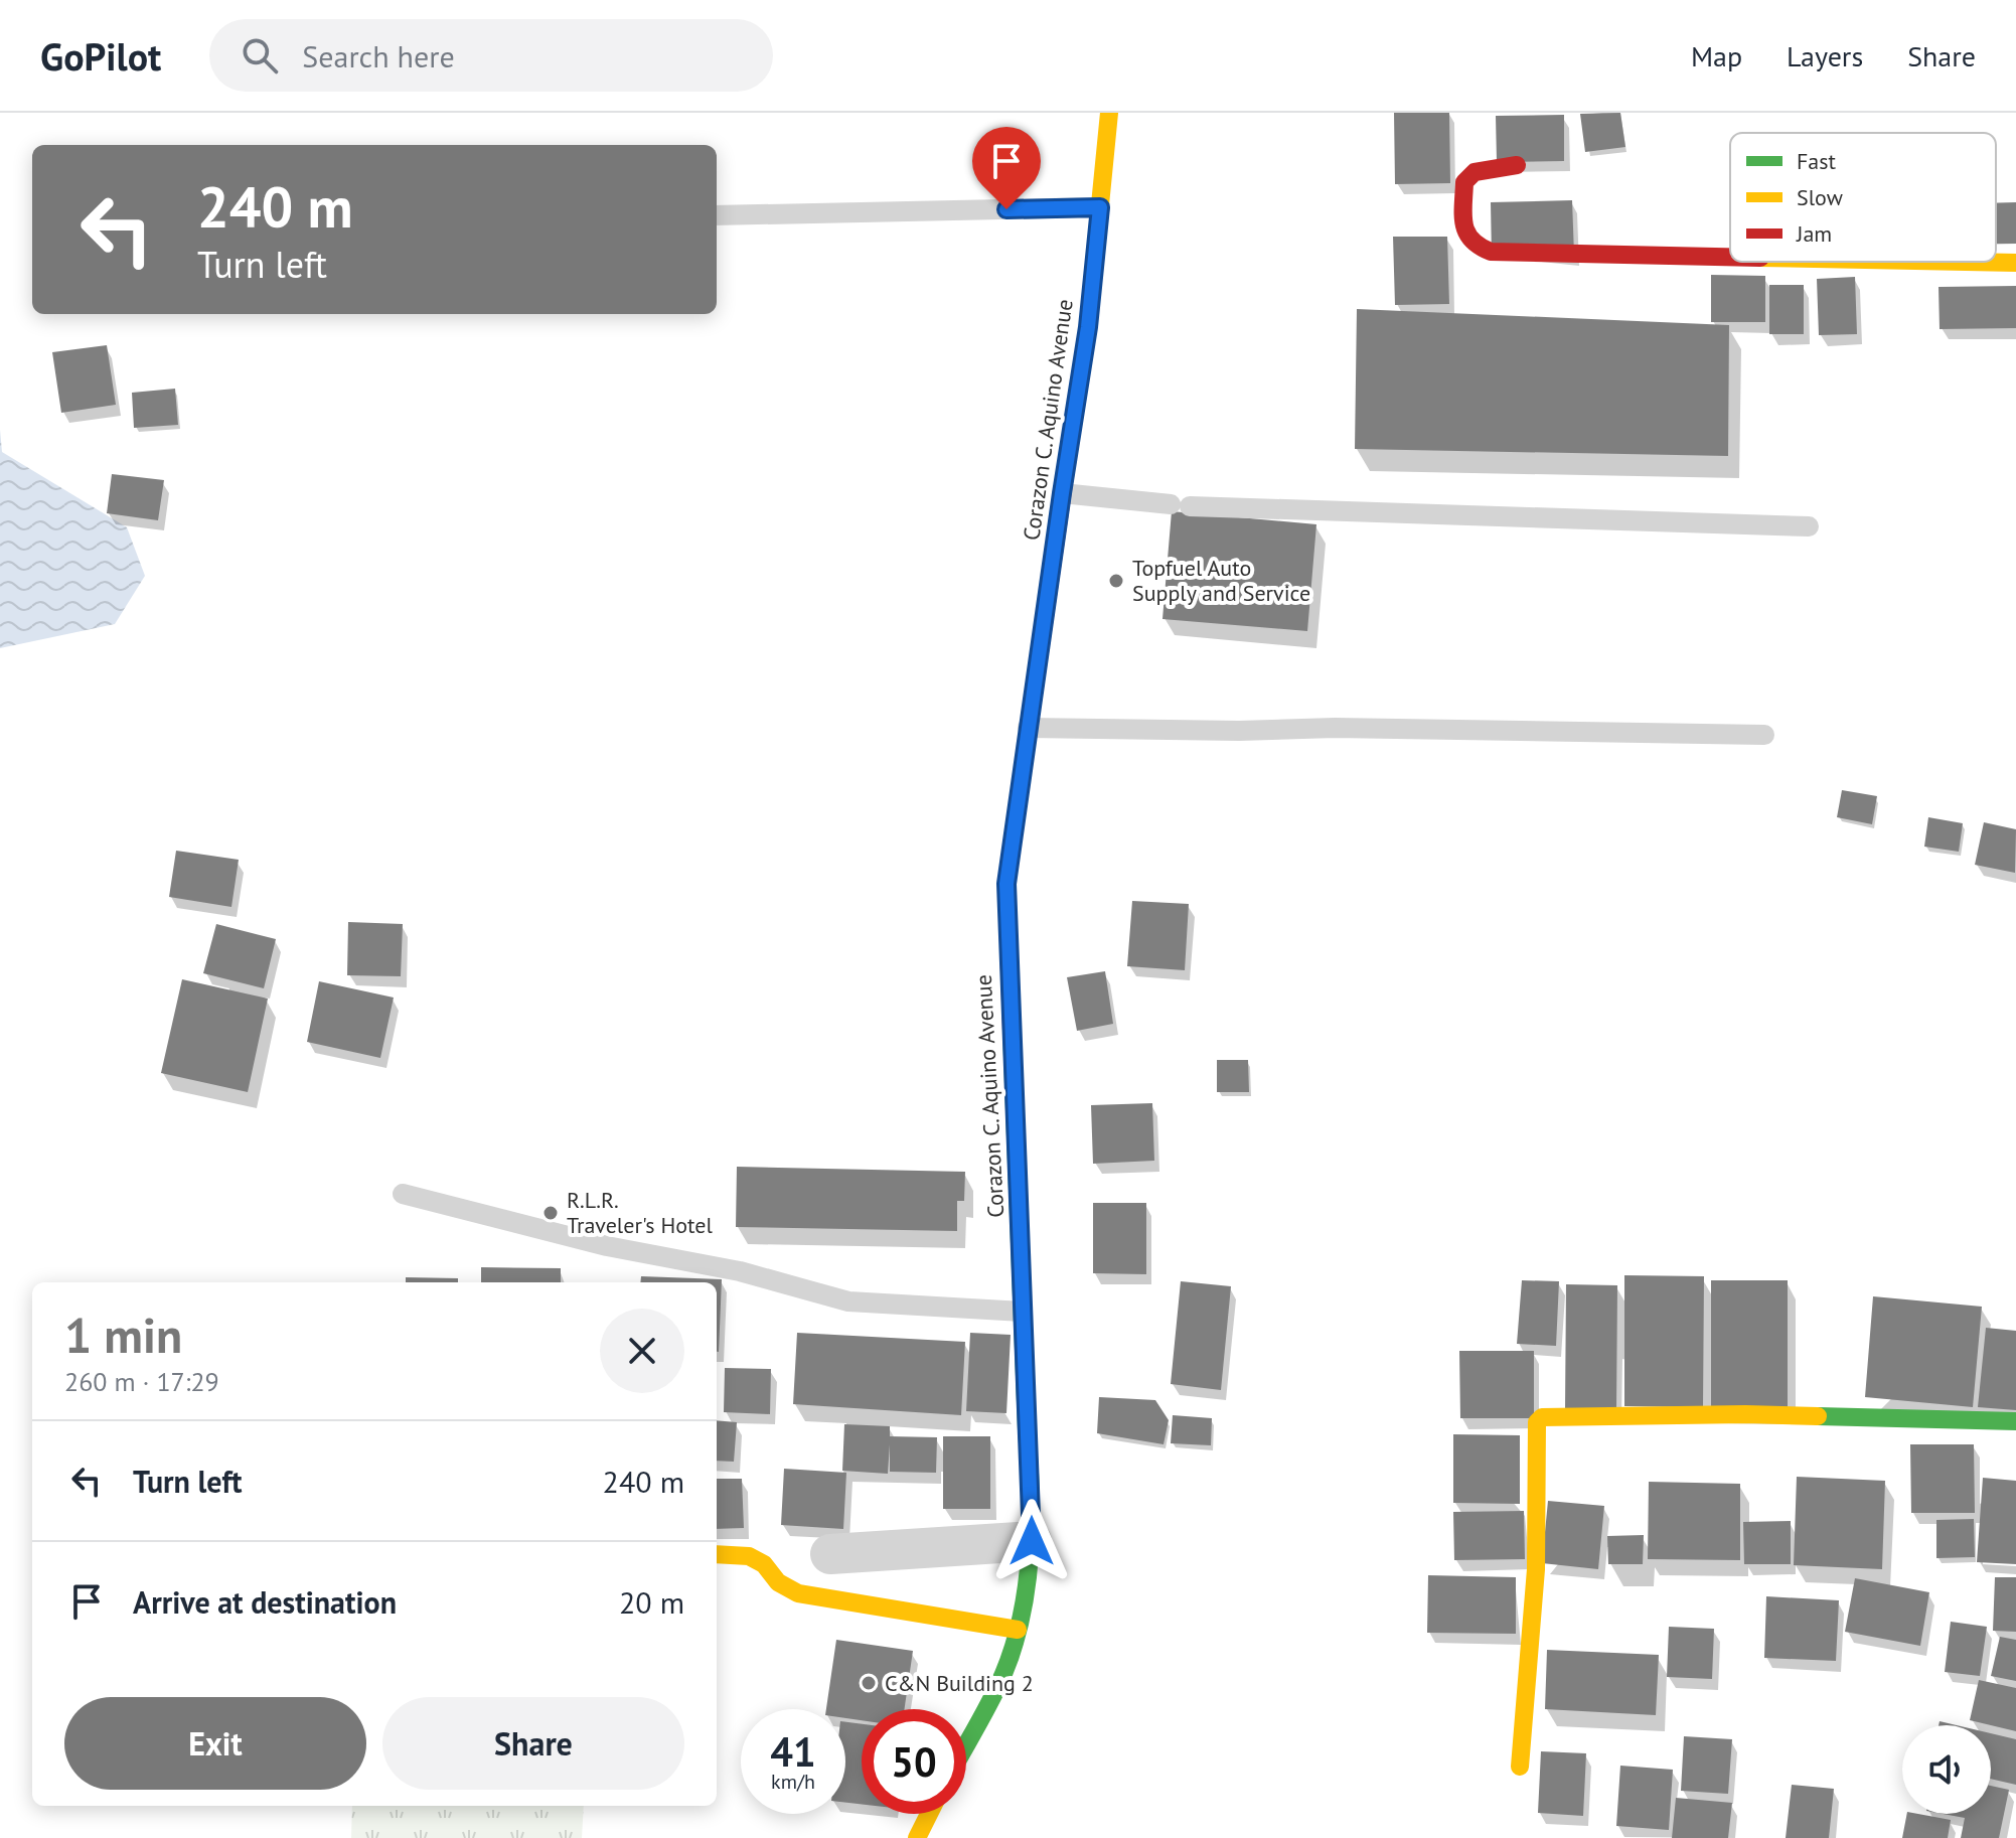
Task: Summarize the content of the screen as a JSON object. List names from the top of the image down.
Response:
{
  "streets": {
    "street": ["Corazon C. Aquino Avenue"]
  },
  "places": ["Topfuel Auto Supply and Service", "R.L.R. Traveler's Hotel", "C&N Building 2"],
  "legend": ["Fast", "Slow", "Jam"],
  "page": {
    "header": "GoPilot",
    "search": "Search here",
    "nav": ["Map", "Layers", "Share"],
    "turn": ["240 m", "Turn left"],
    "heading": ["1 min", "260 m · 17:29"],
    "list": [
      {
        "name": "Turn left",
        "value": "240 m"
      },
      {
        "name": "Arrive at destination",
        "value": "20 m"
      }
    ],
    "buttons": ["Exit", "Share"],
    "speed": "41 km/h",
    "limit": "50"
  }
}
